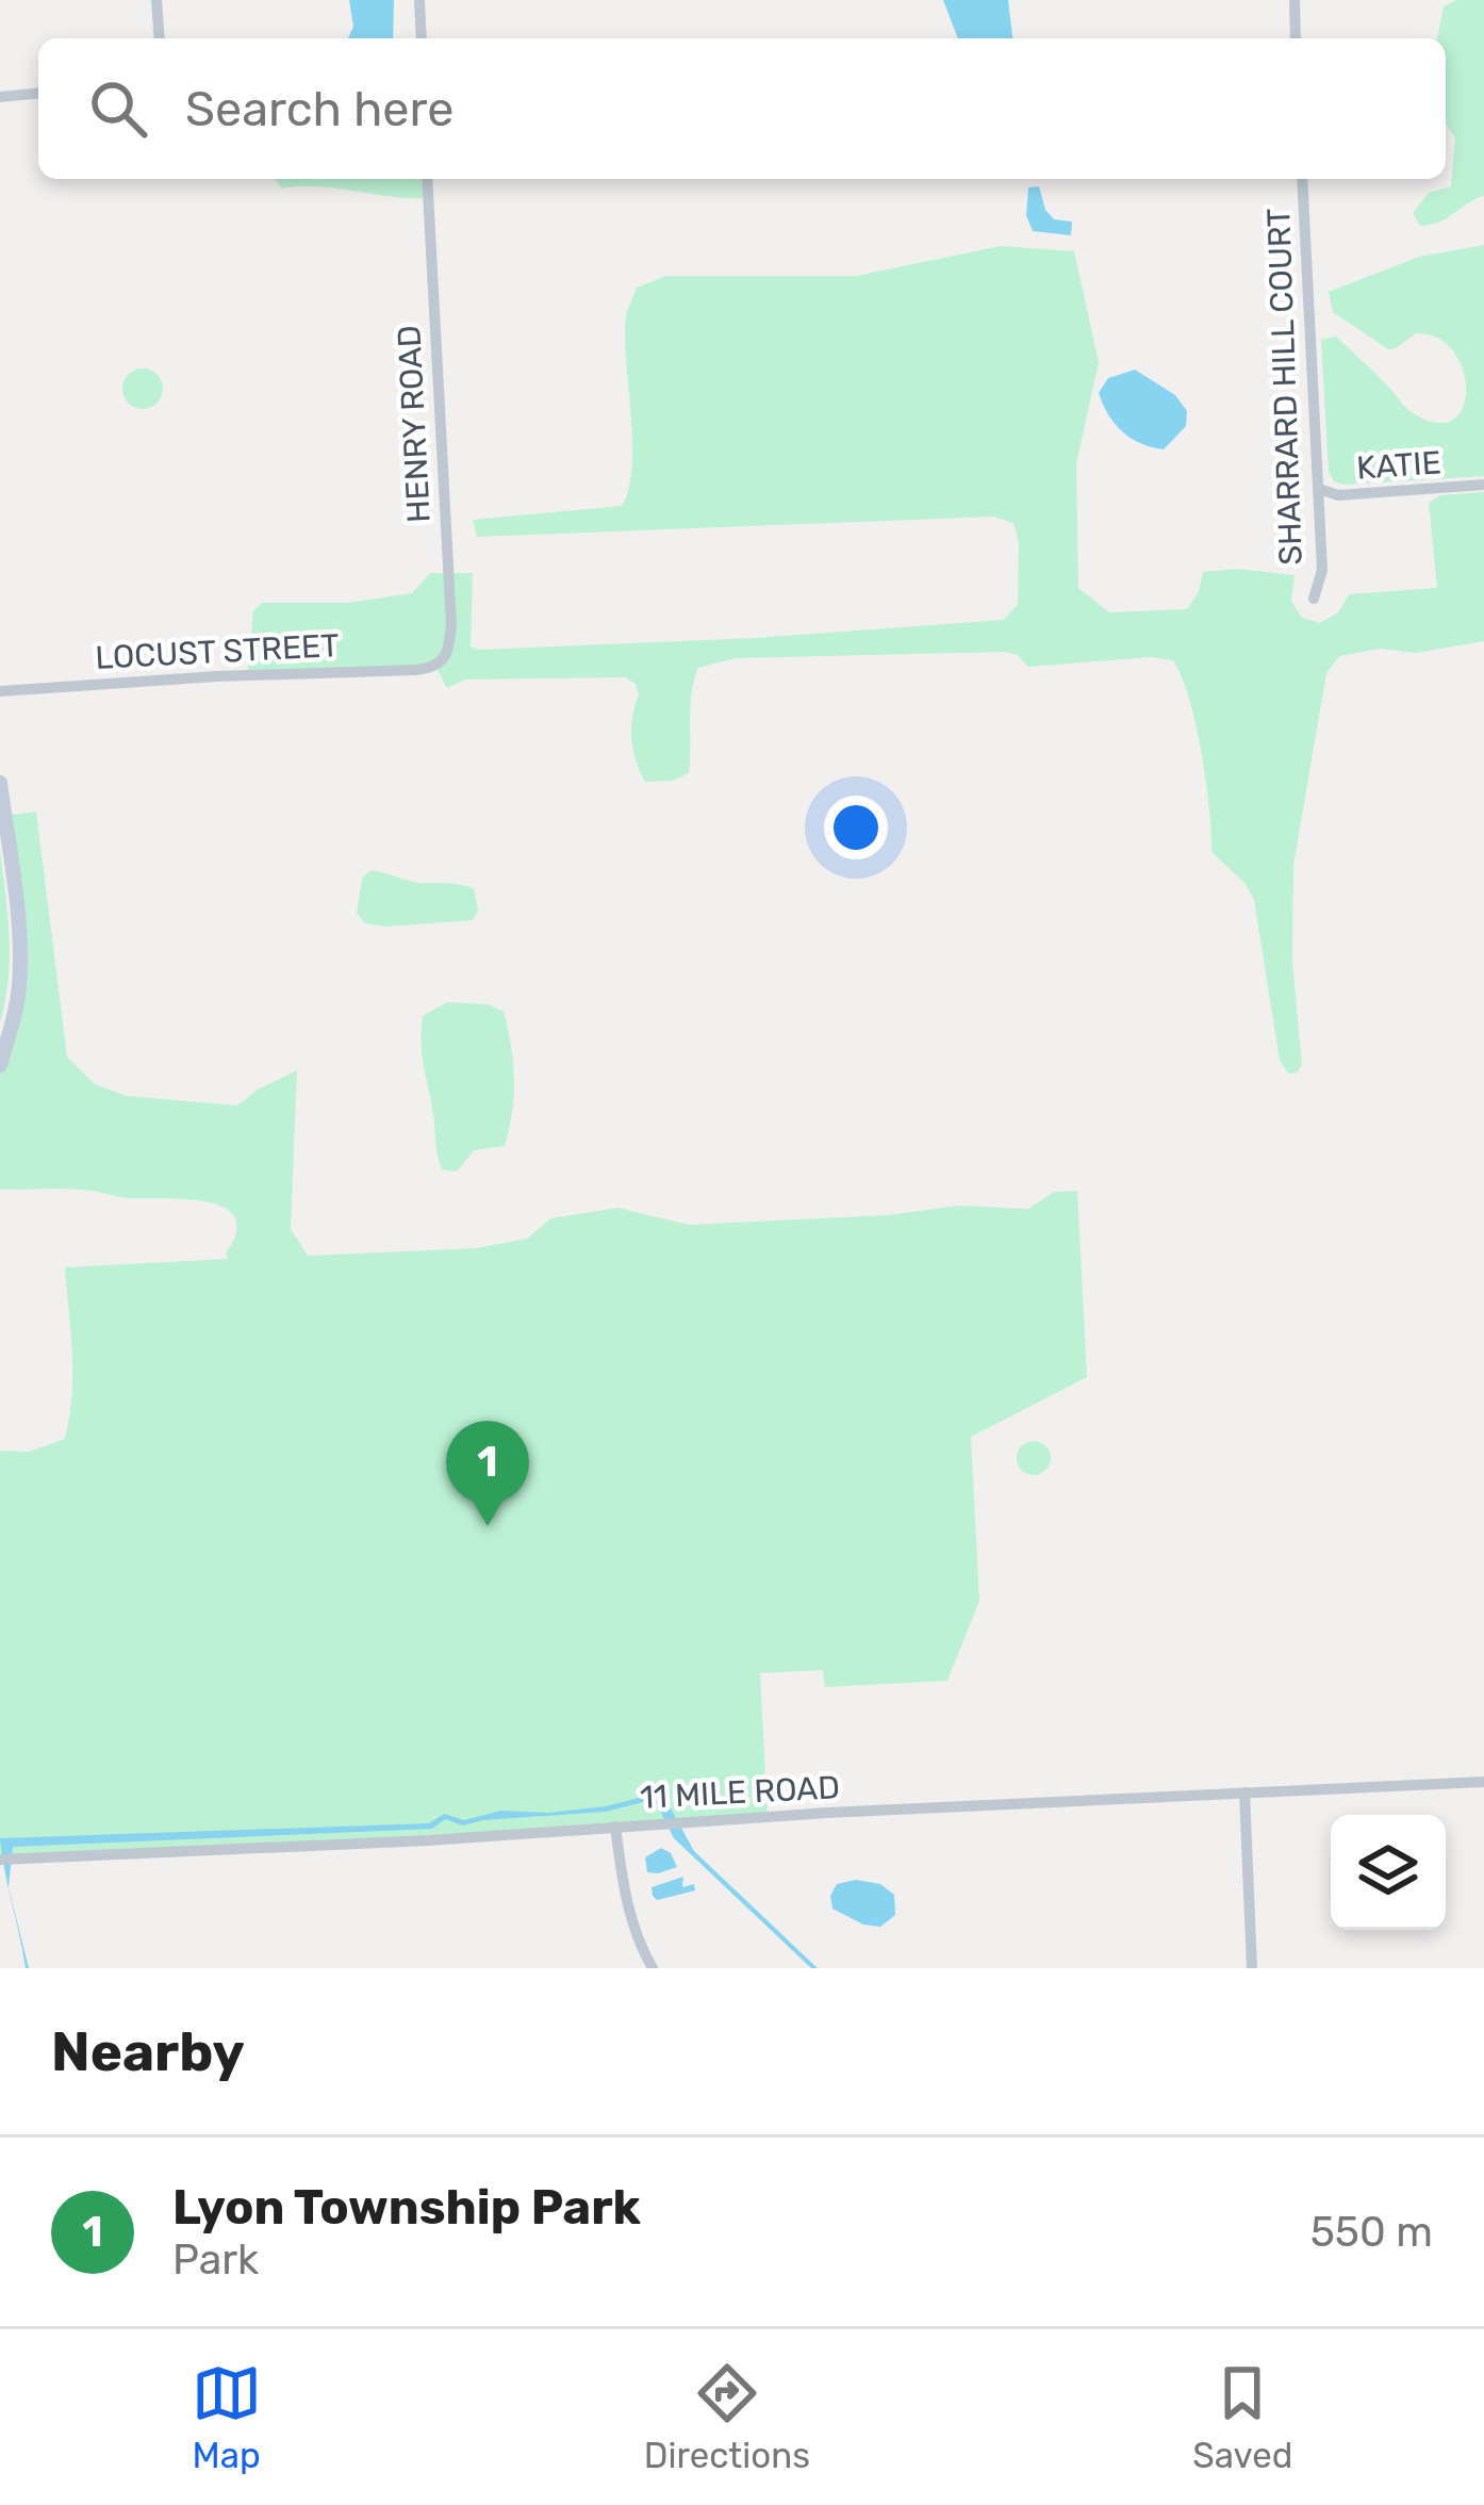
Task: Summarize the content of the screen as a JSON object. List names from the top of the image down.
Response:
{
  "streets": {
    "street": [
      "SHARRARD HILL COURT",
      "HENRY ROAD",
      "KATIE",
      "LOCUST STREET",
      "11 MILE ROAD"
    ]
  },
  "crossings": [
    ["SHARRARD HILL COURT", "KATIE"],
    ["HENRY ROAD", "LOCUST STREET"]
  ],
  "page": {
    "search": "Search here",
    "pins": "1",
    "heading": "Nearby",
    "list": [
      {
        "mark": "1",
        "name": "Lyon Township Park",
        "note": "Park",
        "value": "550 m"
      }
    ],
    "nav": ["Map", "Directions", "Saved"]
  }
}
